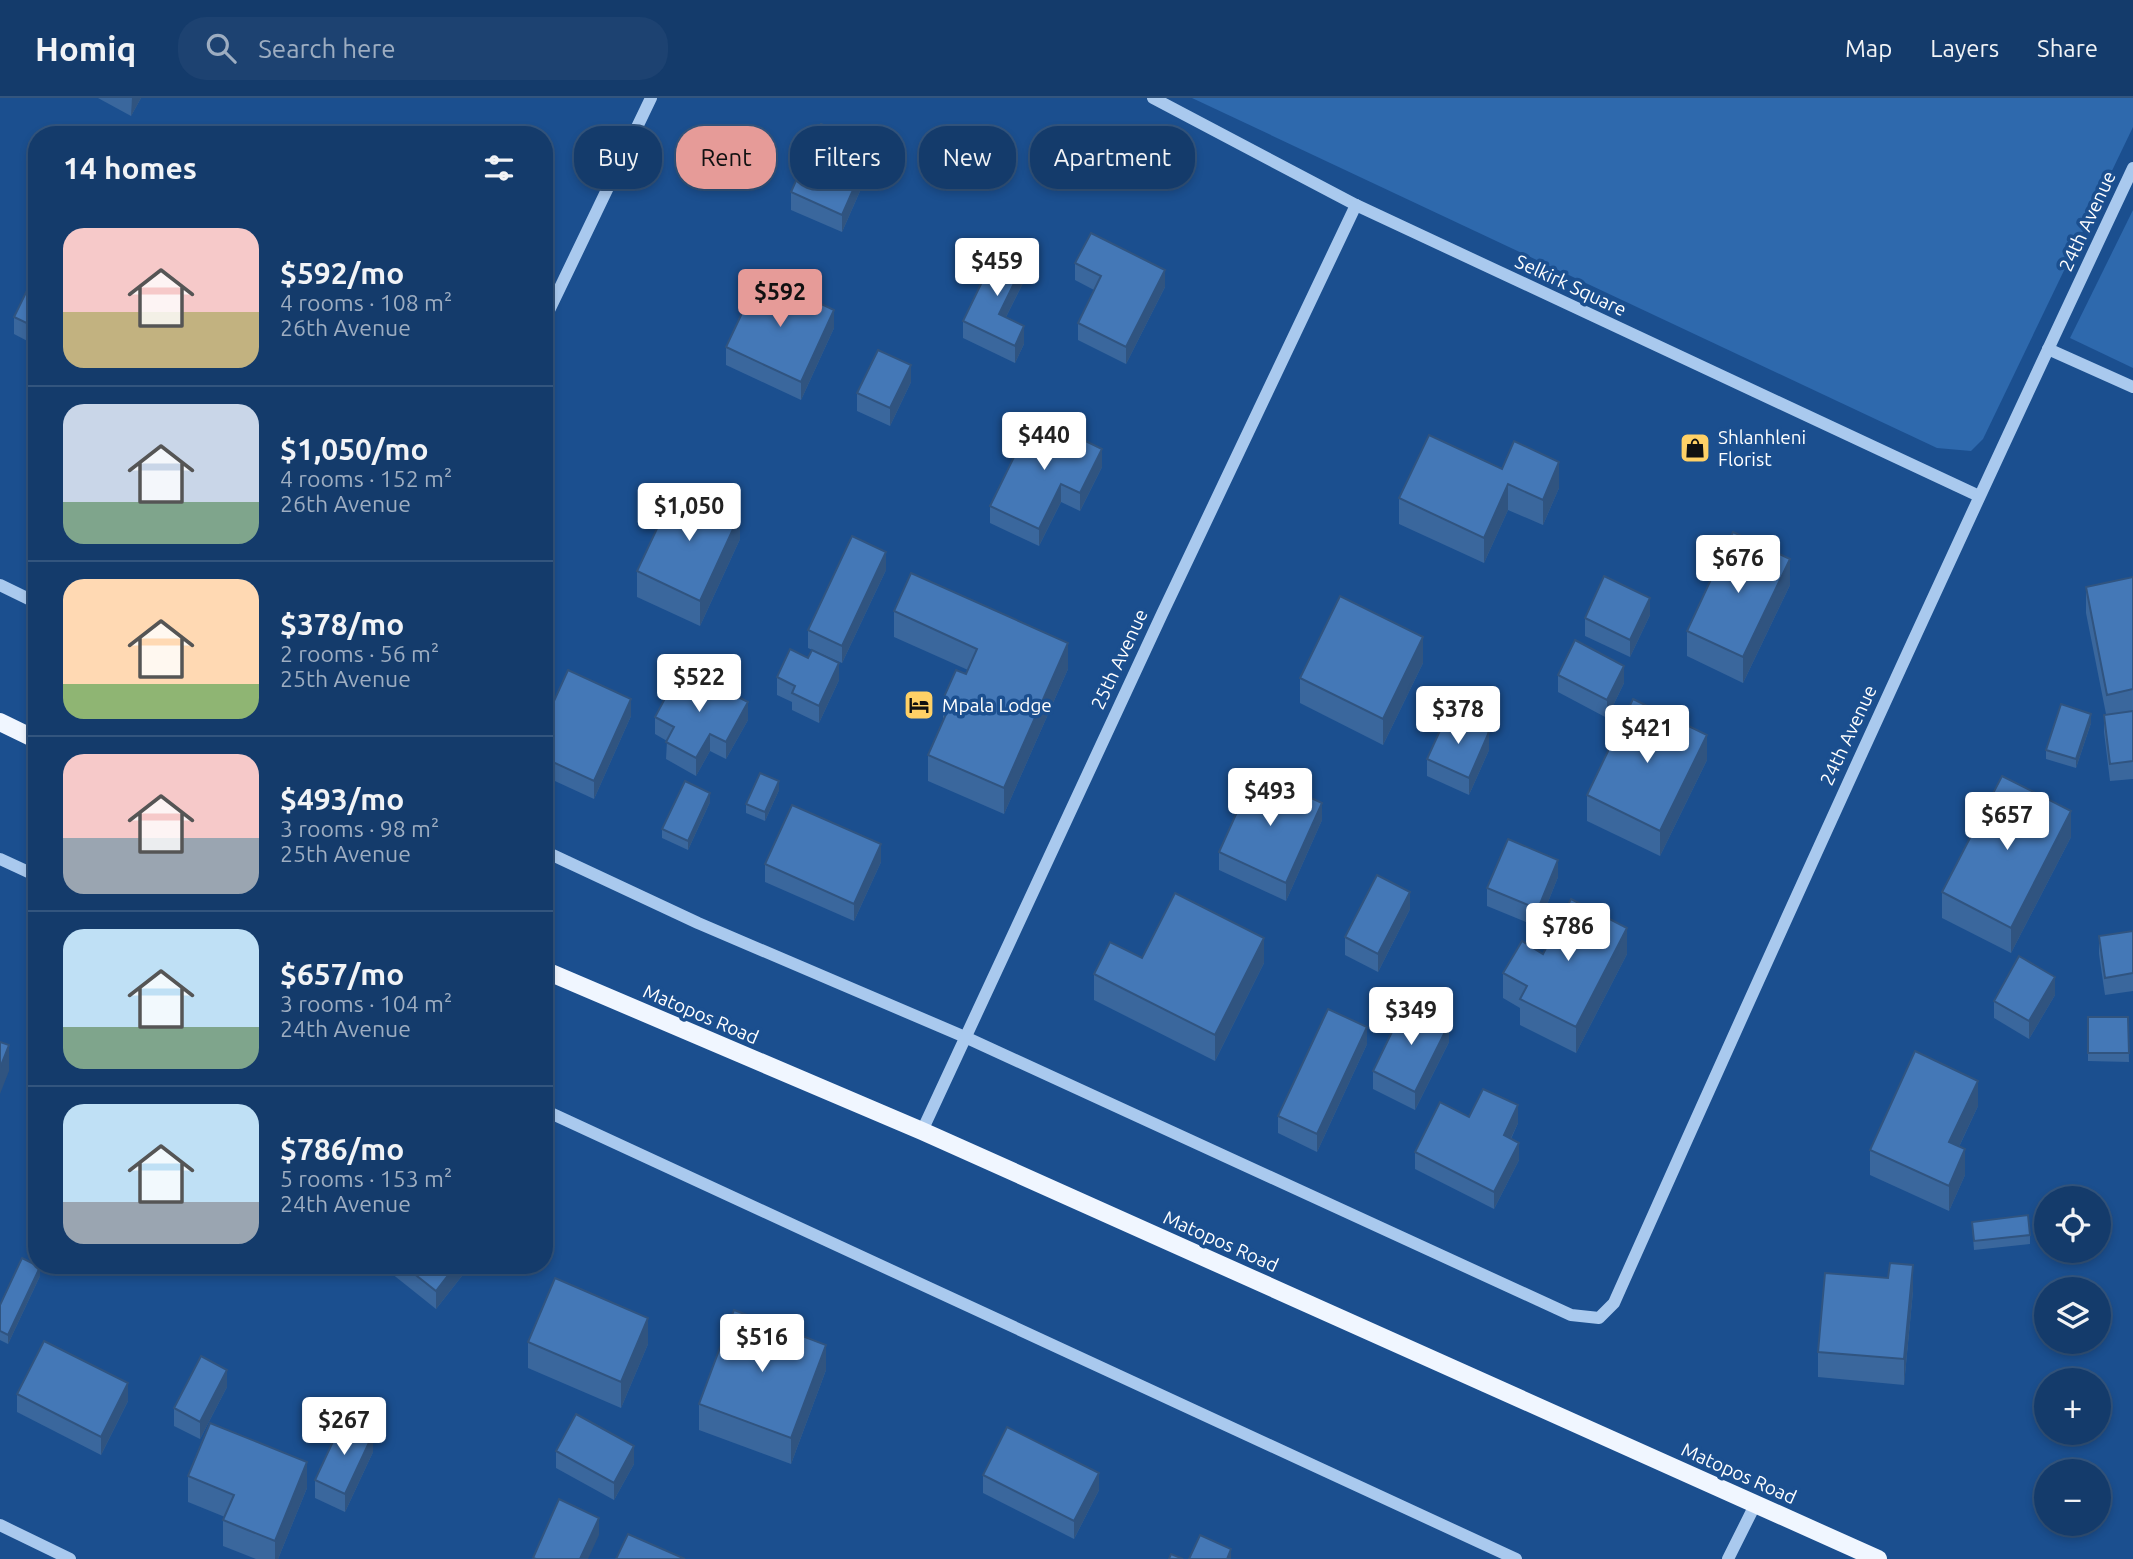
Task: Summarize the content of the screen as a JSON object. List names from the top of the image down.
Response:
{
  "streets": {
    "main road": ["Matopos Road"],
    "street": ["24th Avenue", "Selkirk Square", "25th Avenue"]
  },
  "crossings": [
    ["24th Avenue", "Selkirk Square"],
    ["24th Avenue", "25th Avenue"],
    ["Selkirk Square", "25th Avenue"],
    ["25th Avenue", "Matopos Road"]
  ],
  "places": {
    "shop": ["Shlanhleni Florist"],
    "hotel": ["Mpala Lodge"]
  },
  "page": {
    "header": "Homiq",
    "search": "Search here",
    "nav": ["Map", "Layers", "Share"],
    "chip": [
      "Buy",
      "Rent",
      "Filters",
      "New",
      "Apartment"
    ],
    "heading": "14 homes",
    "list": [
      {
        "name": "$592/mo",
        "note": "4 rooms · 108 m² · 26th Avenue"
      },
      {
        "name": "$1,050/mo",
        "note": "4 rooms · 152 m² · 26th Avenue"
      },
      {
        "name": "$378/mo",
        "note": "2 rooms · 56 m² · 25th Avenue"
      },
      {
        "name": "$493/mo",
        "note": "3 rooms · 98 m² · 25th Avenue"
      },
      {
        "name": "$657/mo",
        "note": "3 rooms · 104 m² · 24th Avenue"
      },
      {
        "name": "$786/mo",
        "note": "5 rooms · 153 m² · 24th Avenue"
      }
    ],
    "price": [
      "$459",
      "$592",
      "$440",
      "$1,050",
      "$676",
      "$522",
      "$378",
      "$421",
      "$493",
      "$657",
      "$786",
      "$349",
      "$516",
      "$267"
    ],
    "map_buttons": ["+", "−"]
  }
}
